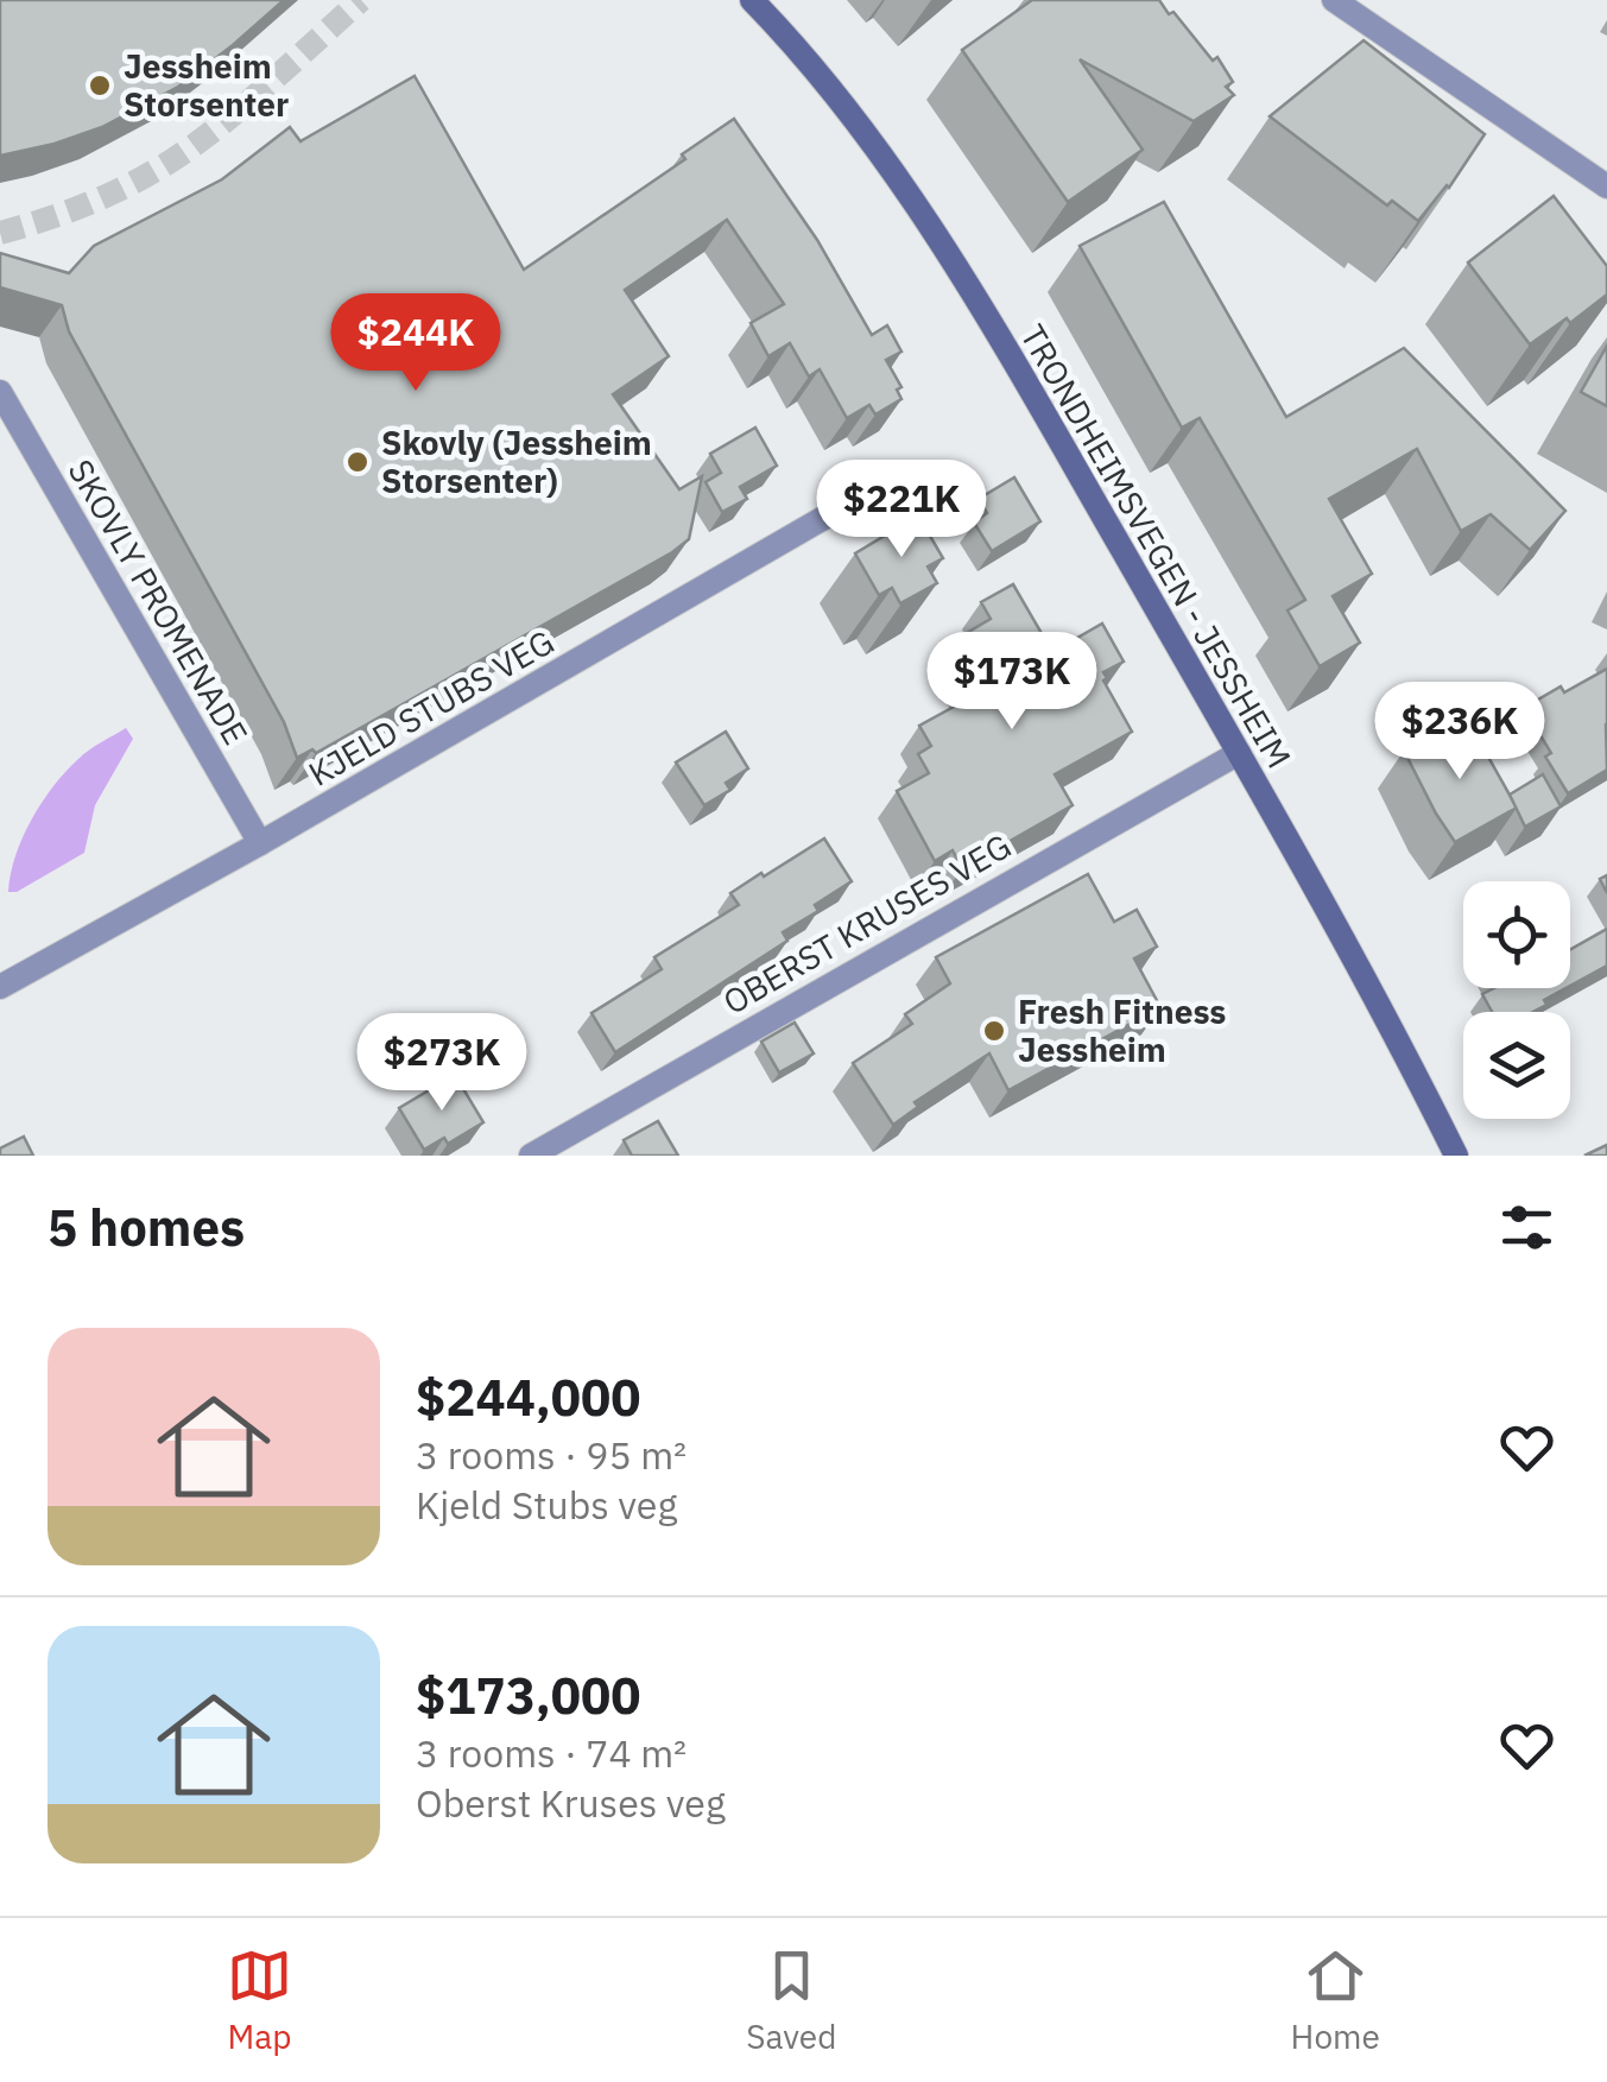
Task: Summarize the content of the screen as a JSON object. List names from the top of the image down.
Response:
{
  "streets": {
    "main road": ["TRONDHEIMSVEGEN - JESSHEIM"],
    "street": ["SKOVLY PROMENADE", "KJELD STUBS VEG", "OBERST KRUSES VEG"]
  },
  "crossings": [
    ["TRONDHEIMSVEGEN - JESSHEIM", "OBERST KRUSES VEG"],
    ["SKOVLY PROMENADE", "KJELD STUBS VEG"]
  ],
  "places": ["Jessheim Storsenter", "Skovly (Jessheim Storsenter)", "Fresh Fitness Jessheim"],
  "page": {
    "price": [
      "$244K",
      "$221K",
      "$173K",
      "$236K",
      "$273K"
    ],
    "heading": "5 homes",
    "list": [
      {
        "name": "$244,000",
        "note": "3 rooms · 95 m² · Kjeld Stubs veg"
      },
      {
        "name": "$173,000",
        "note": "3 rooms · 74 m² · Oberst Kruses veg"
      }
    ],
    "tabs": ["Map", "Saved", "Home"]
  }
}
